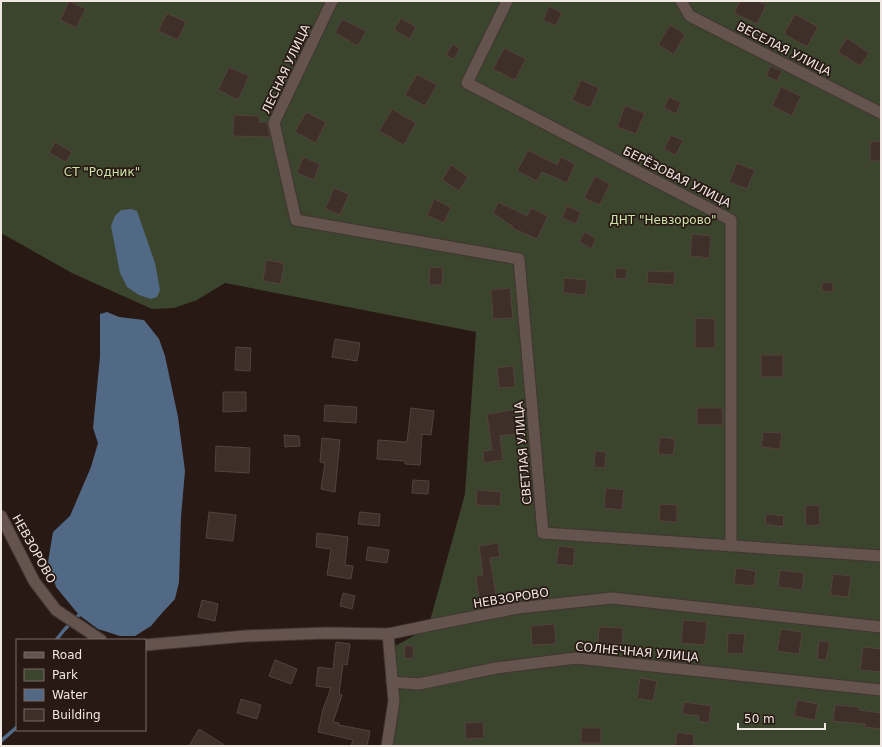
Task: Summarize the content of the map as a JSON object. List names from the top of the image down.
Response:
{
  "streets": {
    "street": [
      "ВЕСЕЛАЯ УЛИЦА",
      "ЛЕСНАЯ УЛИЦА",
      "БЕРЁЗОВАЯ УЛИЦА",
      "СВЕТЛАЯ УЛИЦА",
      "НЕВЗОРОВО",
      "СОЛНЕЧНАЯ УЛИЦА"
    ]
  },
  "crossings": [
    ["ЛЕСНАЯ УЛИЦА", "СВЕТЛАЯ УЛИЦА"],
    ["БЕРЁЗОВАЯ УЛИЦА", "СВЕТЛАЯ УЛИЦА"]
  ],
  "parks": ["СТ \"Родник\"", "ДНТ \"Невзорово\""],
  "legend": [
    "Road",
    "Park",
    "Water",
    "Building"
  ],
  "scale_bar": "50 m"
}
